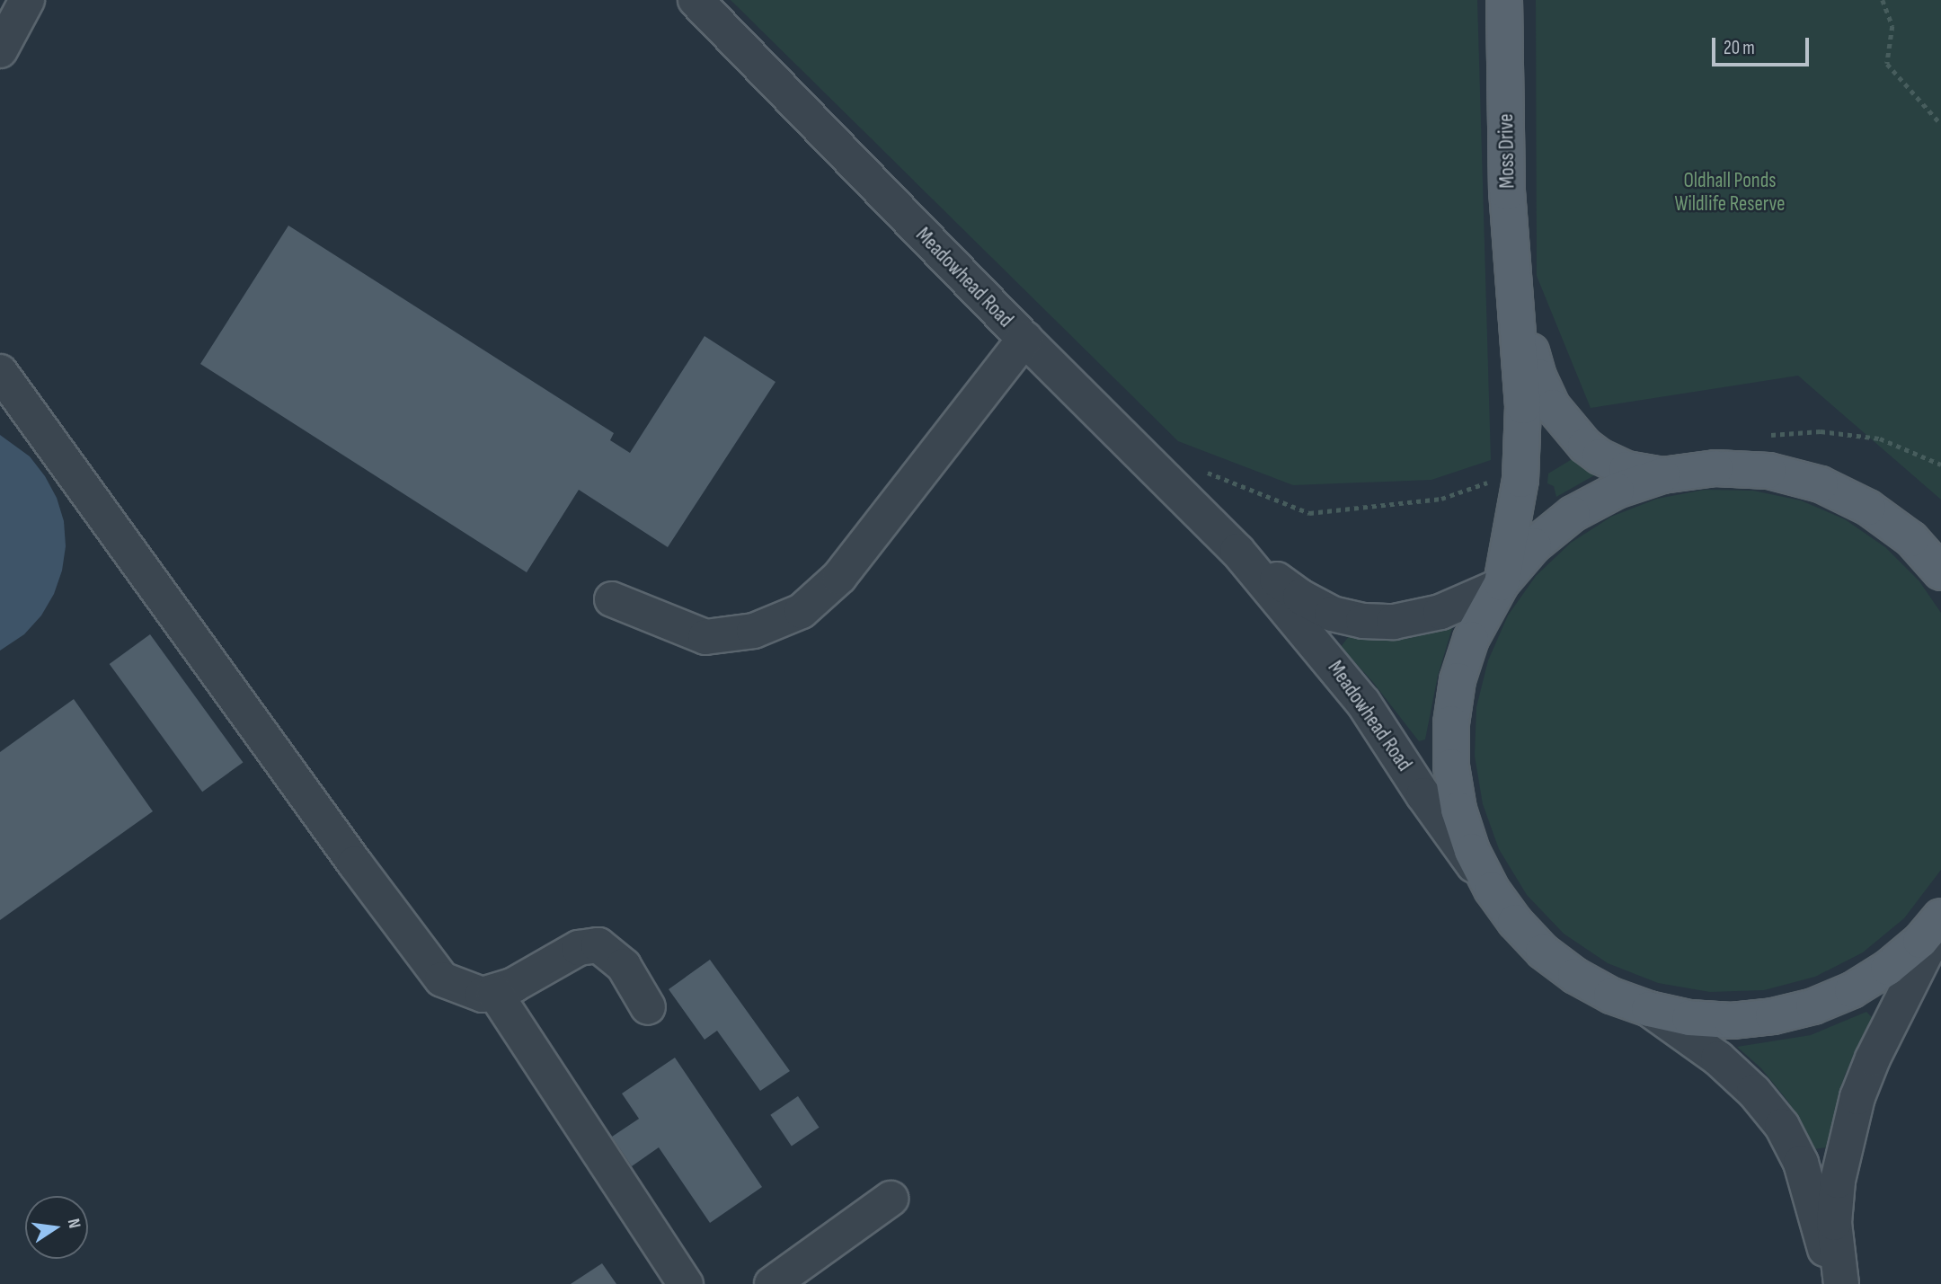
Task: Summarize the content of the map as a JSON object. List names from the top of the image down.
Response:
{
  "streets": {
    "main road": ["Moss Drive"],
    "street": ["Meadowhead Road"]
  },
  "crossings": [
    ["Moss Drive", "Meadowhead Road"]
  ],
  "parks": ["Oldhall Ponds Wildlife Reserve"],
  "scale_bar": "20 m",
  "north": "right"
}
